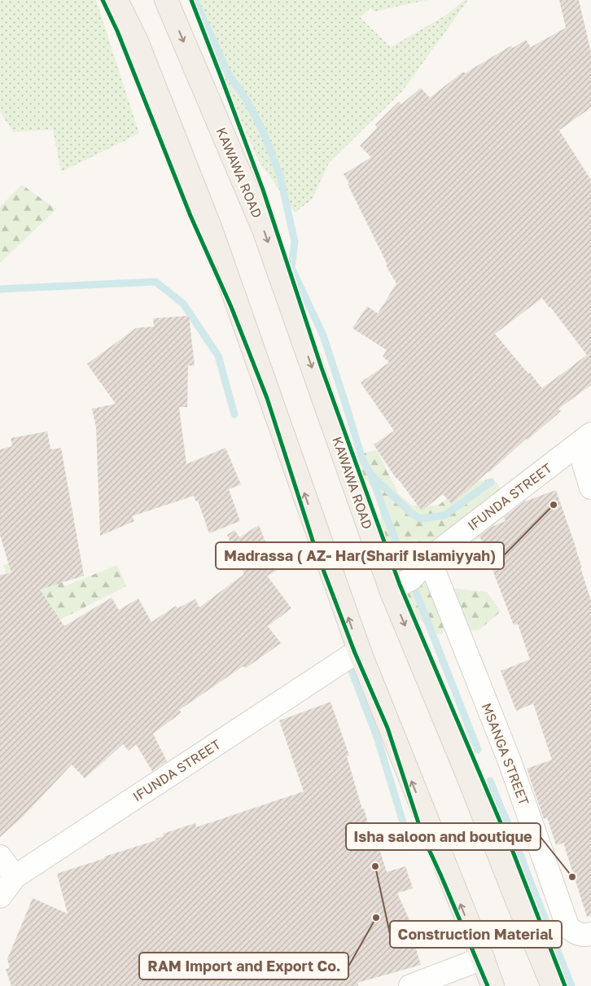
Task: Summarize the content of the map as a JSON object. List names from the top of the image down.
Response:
{
  "streets": {
    "main road": ["KAWAWA ROAD"],
    "street": ["IFUNDA STREET", "MSANGA STREET"]
  },
  "crossings": [
    ["KAWAWA ROAD", "IFUNDA STREET"],
    ["IFUNDA STREET", "MSANGA STREET"]
  ],
  "places": [
    "Madrassa ( AZ- Har(Sharif Islamiyyah)",
    "Construction Material",
    "Isha saloon and boutique",
    "RAM Import and Export Co."
  ]
}
